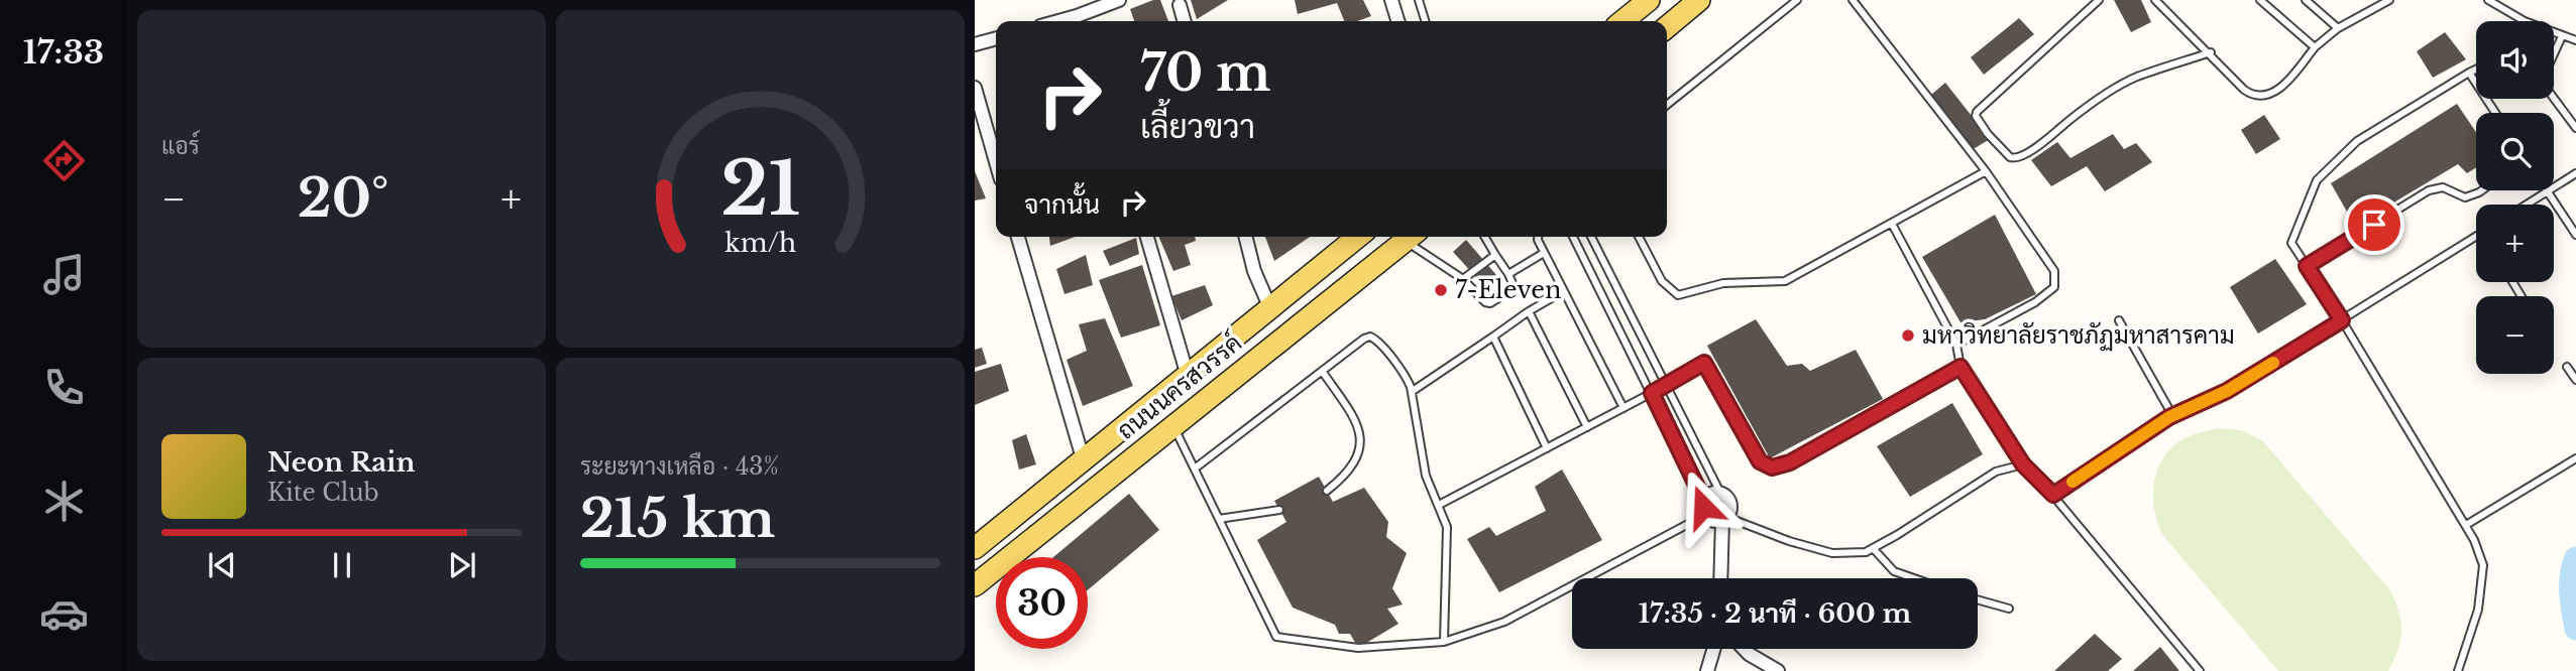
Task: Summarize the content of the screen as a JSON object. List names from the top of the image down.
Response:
{
  "streets": {
    "main road": ["ถนนนครสวรรค์"]
  },
  "places": ["7-Eleven", "มหาวิทยาลัยราชภัฏมหาสารคาม"],
  "page": {
    "tabs": "17:33",
    "tile": [
      "แอร์",
      ["ระยะทางเหลือ · 43%", "215 km"]
    ],
    "map_buttons": ["+", "−"],
    "turn": ["70 m", "เลี้ยวขวา"],
    "then": "จากนั้น",
    "heat": ["−", "20°", "+"],
    "song": ["Neon Rain", "Kite Club"],
    "limit": "30",
    "trip": "17:35 · 2 นาที · 600 m",
    "gauge": ["21", "km/h"]
  }
}
